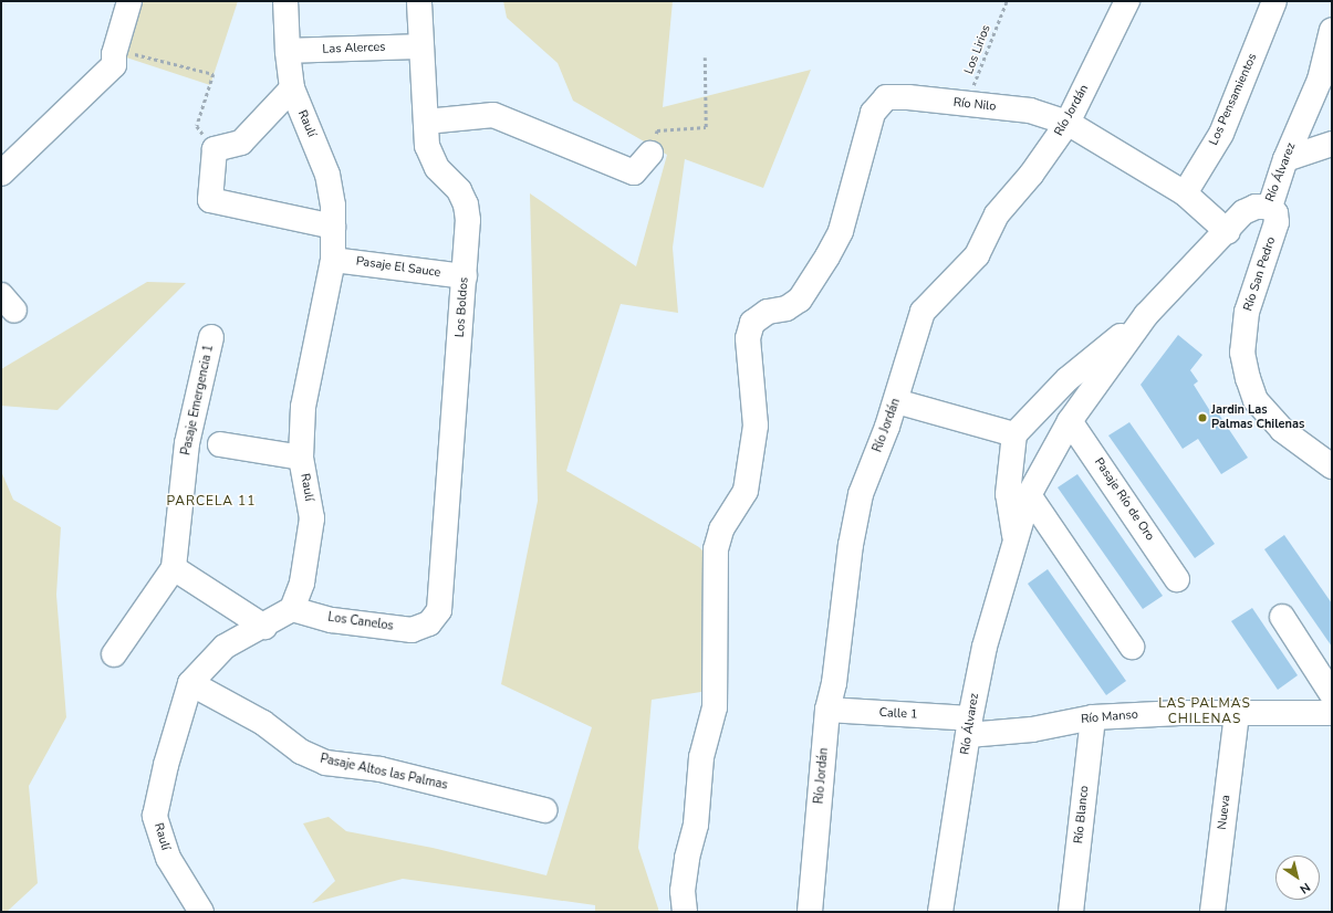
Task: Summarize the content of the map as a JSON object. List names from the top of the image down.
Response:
{
  "streets": {
    "street": [
      "Las Alerces",
      "Los Pensamientos",
      "Río Nilo",
      "Río Jordán",
      "Raulí",
      "Río Álvarez",
      "Pasaje El Sauce",
      "Río San Pedro",
      "Los Boldos",
      "Pasaje Emergencia 1",
      "Pasaje Río de Oro",
      "Los Canelos",
      "Calle 1",
      "Río Manso",
      "Pasaje Altos las Palmas",
      "Nueva",
      "Río Blanco"
    ],
    "path": ["Los Lirios"]
  },
  "crossings": [
    ["Las Alerces", "Raulí"],
    ["Las Alerces", "Los Boldos"],
    ["Los Lirios", "Río Nilo"],
    ["Los Pensamientos", "Río Nilo"],
    ["Río Nilo", "Río Jordán"],
    ["Río Nilo", "Río Álvarez"],
    ["Río Jordán", "Calle 1"],
    ["Raulí", "Pasaje El Sauce"],
    ["Raulí", "Los Canelos"],
    ["Raulí", "Pasaje Altos las Palmas"],
    ["Río Álvarez", "Río San Pedro"],
    ["Río Álvarez", "Pasaje Río de Oro"],
    ["Río Álvarez", "Calle 1"],
    ["Río Álvarez", "Río Manso"],
    ["Pasaje El Sauce", "Los Boldos"],
    ["Los Boldos", "Los Canelos"],
    ["Calle 1", "Río Manso"],
    ["Río Manso", "Nueva"],
    ["Río Manso", "Río Blanco"]
  ],
  "districts": ["PARCELA 11", "LAS PALMAS CHILENAS"],
  "places": ["Jardin Las Palmas Chilenas"],
  "north": "bottom right"
}
